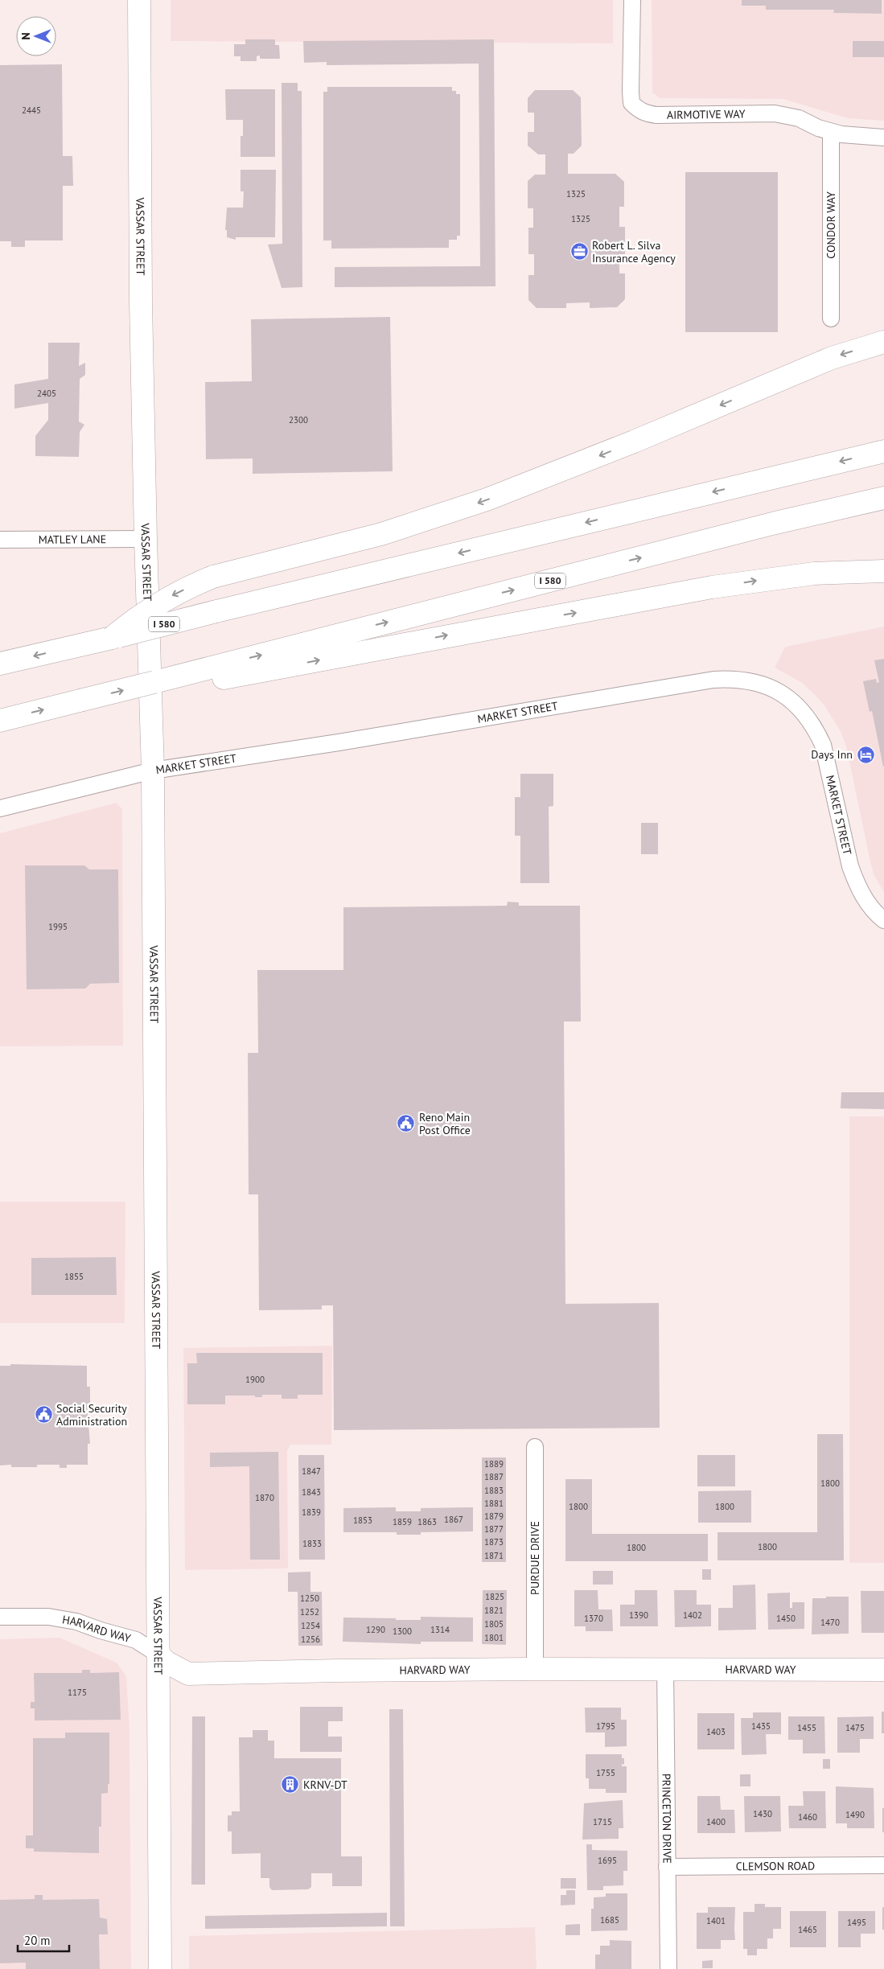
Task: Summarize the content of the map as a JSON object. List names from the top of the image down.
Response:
{
  "streets": {
    "main road": ["VASSAR STREET", "I 580", "HARVARD WAY"],
    "street": [
      "AIRMOTIVE WAY",
      "CONDOR WAY",
      "MATLEY LANE",
      "MARKET STREET",
      "PURDUE DRIVE",
      "PRINCETON DRIVE",
      "CLEMSON ROAD"
    ]
  },
  "crossings": [
    ["AIRMOTIVE WAY", "CONDOR WAY"],
    ["VASSAR STREET", "MATLEY LANE"],
    ["VASSAR STREET", "MARKET STREET"],
    ["VASSAR STREET", "HARVARD WAY"],
    ["PURDUE DRIVE", "HARVARD WAY"],
    ["HARVARD WAY", "PRINCETON DRIVE"],
    ["PRINCETON DRIVE", "CLEMSON ROAD"]
  ],
  "places": {
    "office": ["Robert L. Silva Insurance Agency"],
    "hotel": ["Days Inn"],
    "public building": ["Reno Main Post Office", "Social Security Administration"],
    "building": ["KRNV-DT"]
  },
  "house_numbers": [
    "2445",
    "1325",
    "1325",
    "2405",
    "2300",
    "1995",
    "1855",
    "1900",
    "1889",
    "1847",
    "1887",
    "1800",
    "1883",
    "1843",
    "1870",
    "1881",
    "1800",
    "1800",
    "1839",
    "1879",
    "1867",
    "1853",
    "1859",
    "1863",
    "1877",
    "1873",
    "1833",
    "1800",
    "1800",
    "1871",
    "1825",
    "1250",
    "1821",
    "1252",
    "1390",
    "1402",
    "1370",
    "1450",
    "1470",
    "1805",
    "1254",
    "1290",
    "1314",
    "1300",
    "1801",
    "1256",
    "1175",
    "1795",
    "1435",
    "1455",
    "1475",
    "1403",
    "1755",
    "1430",
    "1490",
    "1460",
    "1715",
    "1400",
    "1695",
    "1685",
    "1401",
    "1495",
    "1465"
  ],
  "scale_bar": "20 m",
  "north": "left"
}
